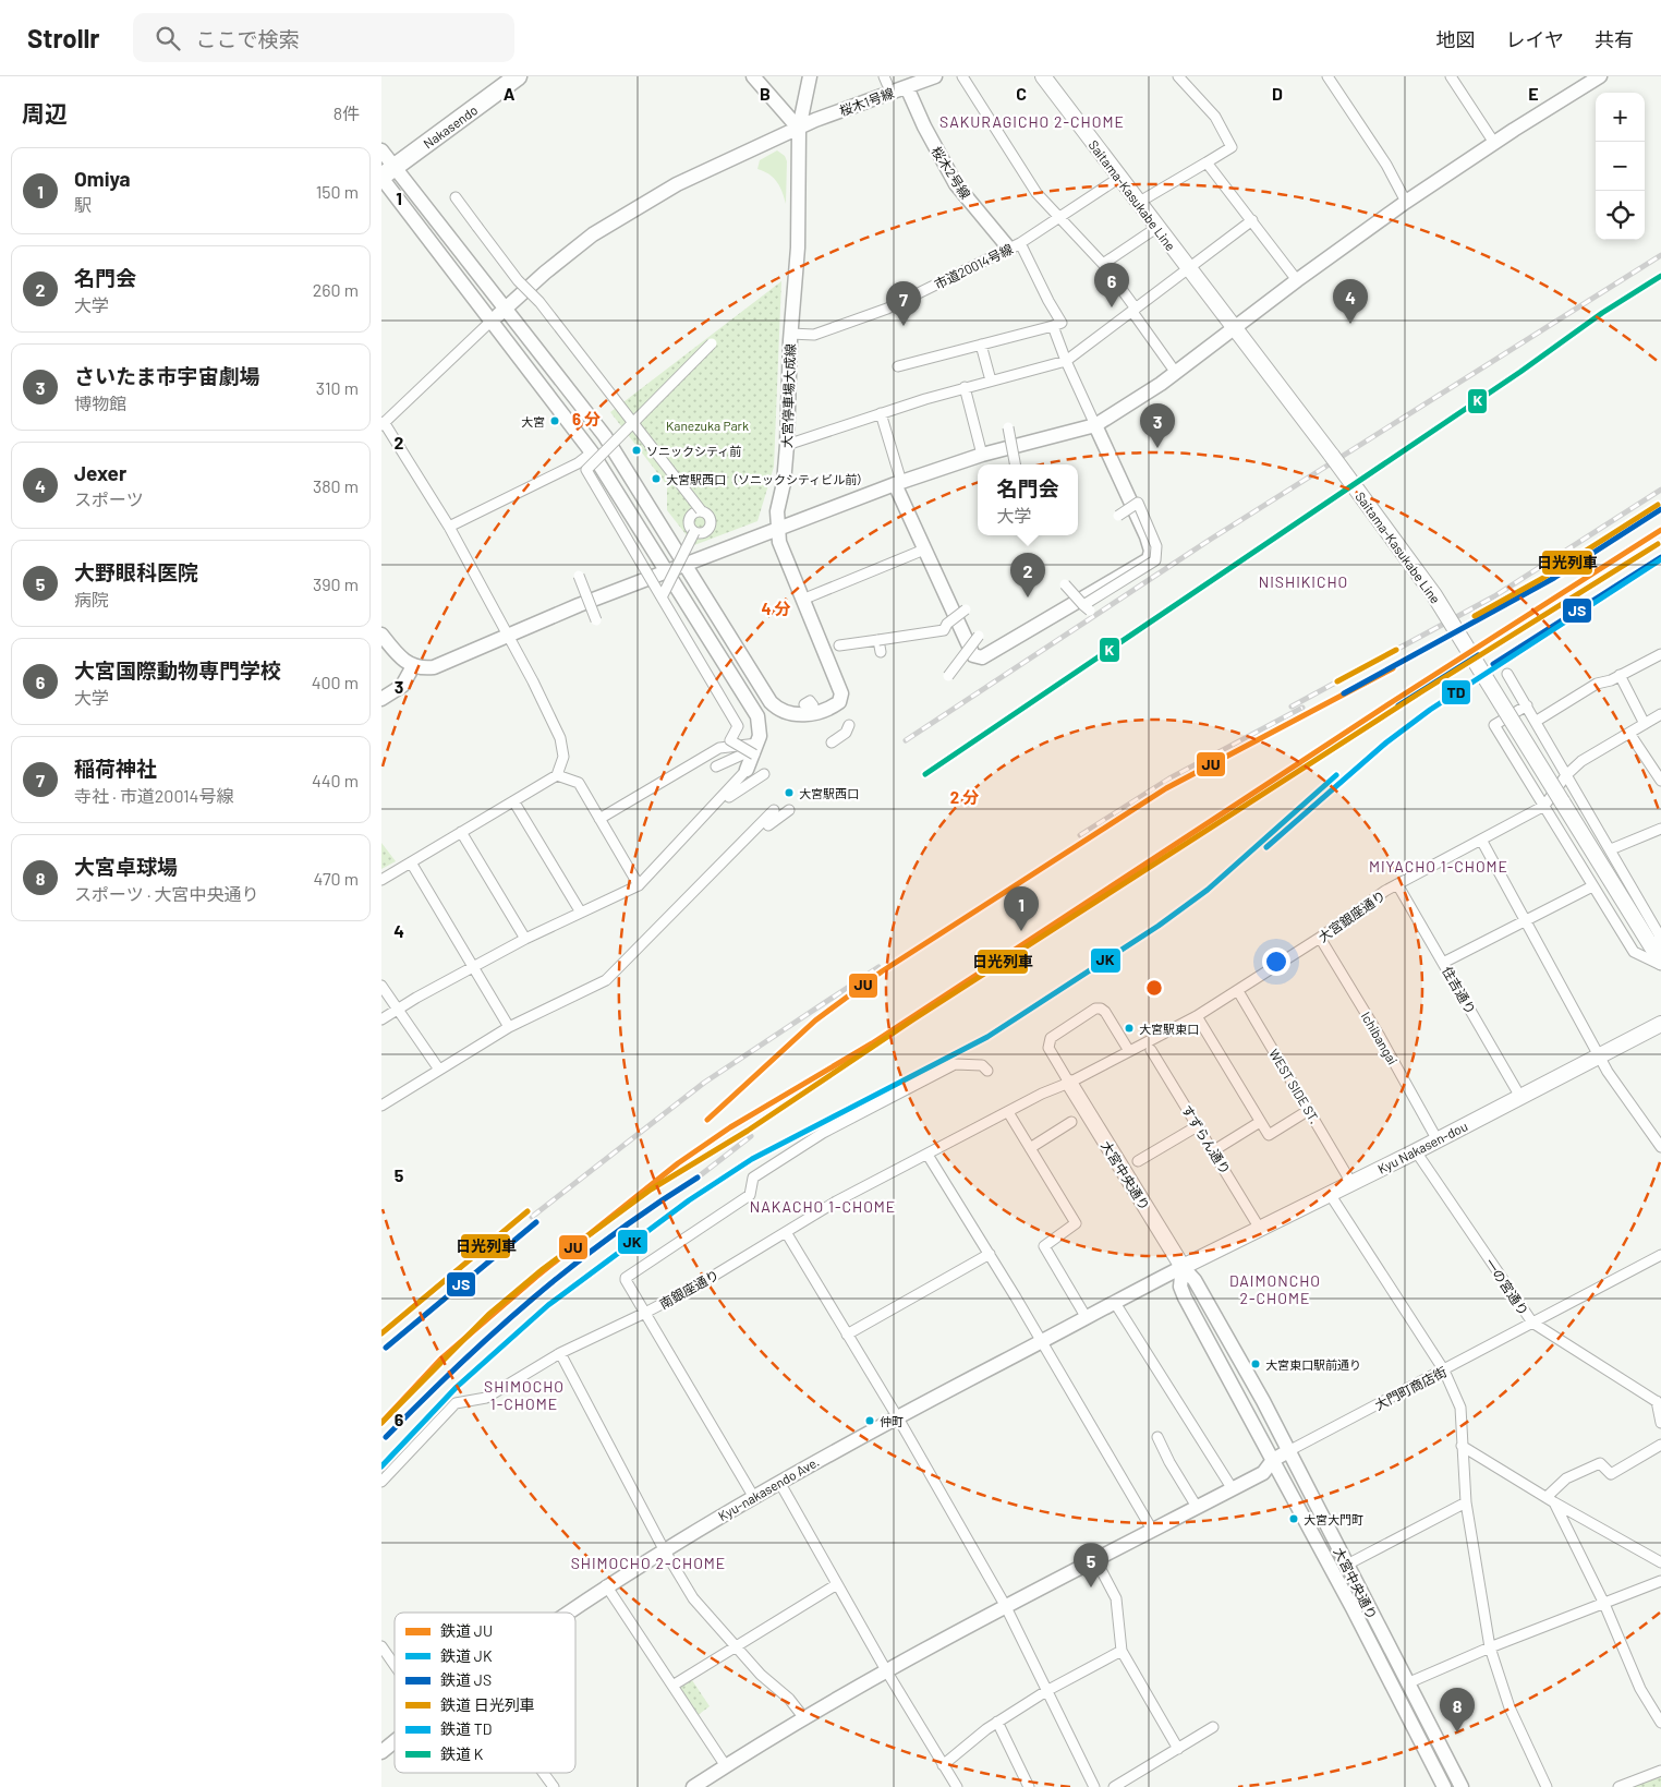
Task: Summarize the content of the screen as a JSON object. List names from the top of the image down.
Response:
{
  "streets": {
    "highway": ["Nakasendo"],
    "main road": ["Saitama-Kasukabe Line", "Kyu Nakasen-dou", "大宮中央通り"],
    "street": [
      "桜木1号線",
      "桜木2号線",
      "市道20014号線",
      "大宮停車場大成線",
      "大宮銀座通り",
      "住吉通り",
      "Ichibangai",
      "WEST SIDE ST.",
      "すずらん通り",
      "一の宮通り",
      "南銀座通り",
      "大門町商店街",
      "Kyu-nakasendo Ave."
    ]
  },
  "crossings": [
    ["桜木1号線", "桜木2号線"],
    ["桜木1号線", "大宮停車場大成線"],
    ["桜木2号線", "市道20014号線"],
    ["Saitama-Kasukabe Line", "市道20014号線"],
    ["市道20014号線", "大宮停車場大成線"],
    ["大宮銀座通り", "住吉通り"],
    ["大宮銀座通り", "Ichibangai"],
    ["大宮銀座通り", "WEST SIDE ST."],
    ["大宮銀座通り", "大宮中央通り"],
    ["大宮銀座通り", "南銀座通り"],
    ["住吉通り", "Kyu Nakasen-dou"],
    ["Ichibangai", "Kyu Nakasen-dou"],
    ["WEST SIDE ST.", "Kyu Nakasen-dou"],
    ["すずらん通り", "Kyu Nakasen-dou"],
    ["Kyu Nakasen-dou", "大宮中央通り"],
    ["Kyu Nakasen-dou", "一の宮通り"],
    ["Kyu Nakasen-dou", "Kyu-nakasendo Ave."],
    ["大宮中央通り", "南銀座通り"],
    ["大宮中央通り", "大門町商店街"],
    ["大宮中央通り", "Kyu-nakasendo Ave."],
    ["一の宮通り", "大門町商店街"]
  ],
  "districts": [
    "SAKURAGICHO 2-CHOME",
    "NISHIKICHO",
    "MIYACHO 1-CHOME",
    "NAKACHO 1-CHOME",
    "DAIMONCHO 2-CHOME",
    "SHIMOCHO 1-CHOME",
    "SHIMOCHO 2-CHOME"
  ],
  "parks": ["Kanezuka Park"],
  "places": [
    "大宮",
    "ソニックシティ前",
    "大宮駅西口（ソニックシティビル前）",
    "大宮駅西口",
    "大宮駅東口",
    "大宮東口駅前通り",
    "仲町",
    "大宮大門町"
  ],
  "lines": [
    "rail line K",
    "rail line 日光列車",
    "rail line JS",
    "rail line JU",
    "rail line TD",
    "rail line JK"
  ],
  "legend": [
    "鉄道 JU",
    "鉄道 JK",
    "鉄道 JS",
    "鉄道 日光列車",
    "鉄道 TD",
    "鉄道 K"
  ],
  "page": {
    "header": "Strollr",
    "search": "ここで検索",
    "nav": ["地図", "レイヤ", "共有"],
    "heading": ["周辺", "8件"],
    "map_buttons": ["+", "−"],
    "list": [
      {
        "mark": "1",
        "name": "Omiya",
        "note": "駅",
        "value": "150 m"
      },
      {
        "mark": "2",
        "name": "名門会",
        "note": "大学",
        "value": "260 m"
      },
      {
        "mark": "3",
        "name": "さいたま市宇宙劇場",
        "note": "博物館",
        "value": "310 m"
      },
      {
        "mark": "4",
        "name": "Jexer",
        "note": "スポーツ",
        "value": "380 m"
      },
      {
        "mark": "5",
        "name": "大野眼科医院",
        "note": "病院",
        "value": "390 m"
      },
      {
        "mark": "6",
        "name": "大宮国際動物専門学校",
        "note": "大学",
        "value": "400 m"
      },
      {
        "mark": "7",
        "name": "稲荷神社",
        "note": "寺社 · 市道20014号線",
        "value": "440 m"
      },
      {
        "mark": "8",
        "name": "大宮卓球場",
        "note": "スポーツ · 大宮中央通り",
        "value": "470 m"
      }
    ],
    "pins": [
      "6",
      "4",
      "7",
      "3",
      "2",
      "1",
      "5",
      "8"
    ],
    "popup": ["名門会", "大学"]
  },
  "grid": {
    "columns": [
      "A",
      "B",
      "C",
      "D",
      "E"
    ],
    "rows": [
      "1",
      "2",
      "3",
      "4",
      "5",
      "6"
    ]
  },
  "rings": ["6 分", "4 分", "2 分"]
}
